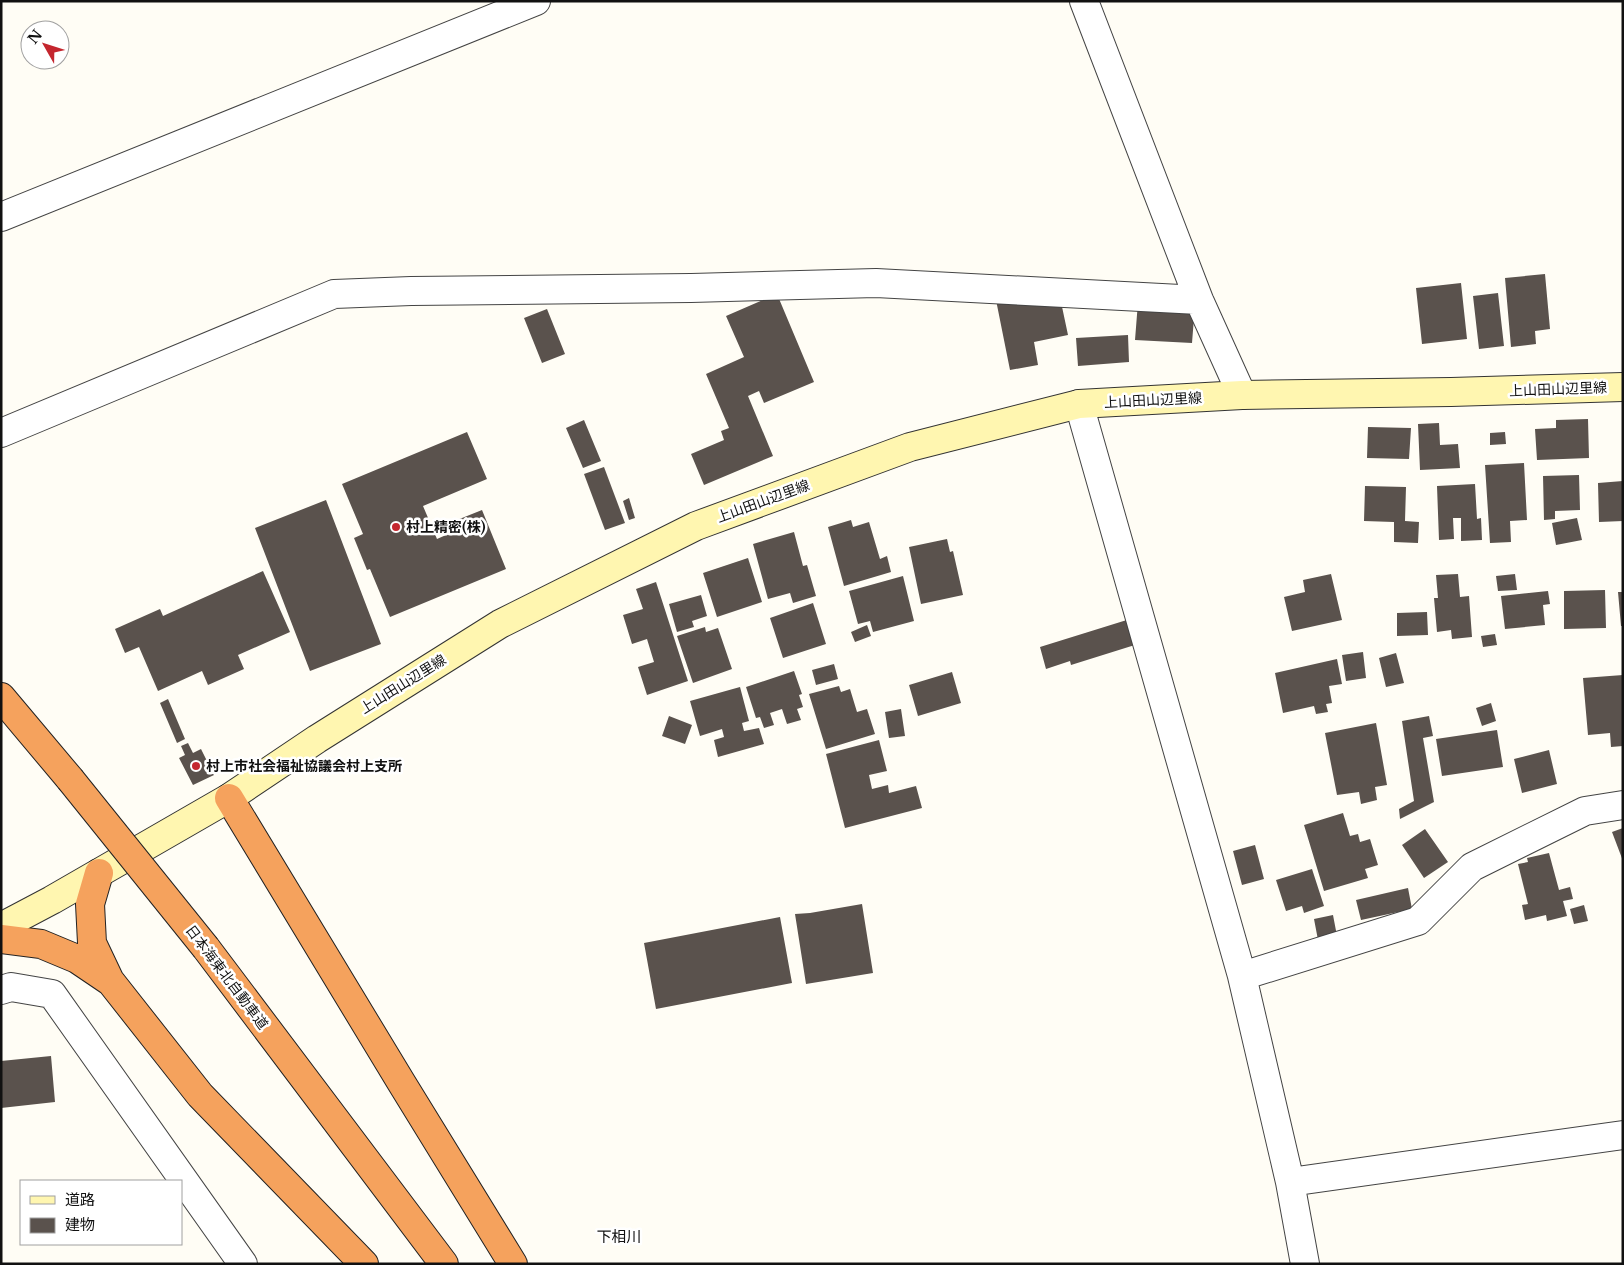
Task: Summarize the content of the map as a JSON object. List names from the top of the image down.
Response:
{
  "streets": {
    "highway": ["日本海東北自動車道"],
    "main road": ["上山田山辺里線"]
  },
  "districts": ["下相川"],
  "places": ["村上精密(株)", "村上市社会福祉協議会村上支所"],
  "legend": ["道路", "建物"],
  "north": "top left"
}
